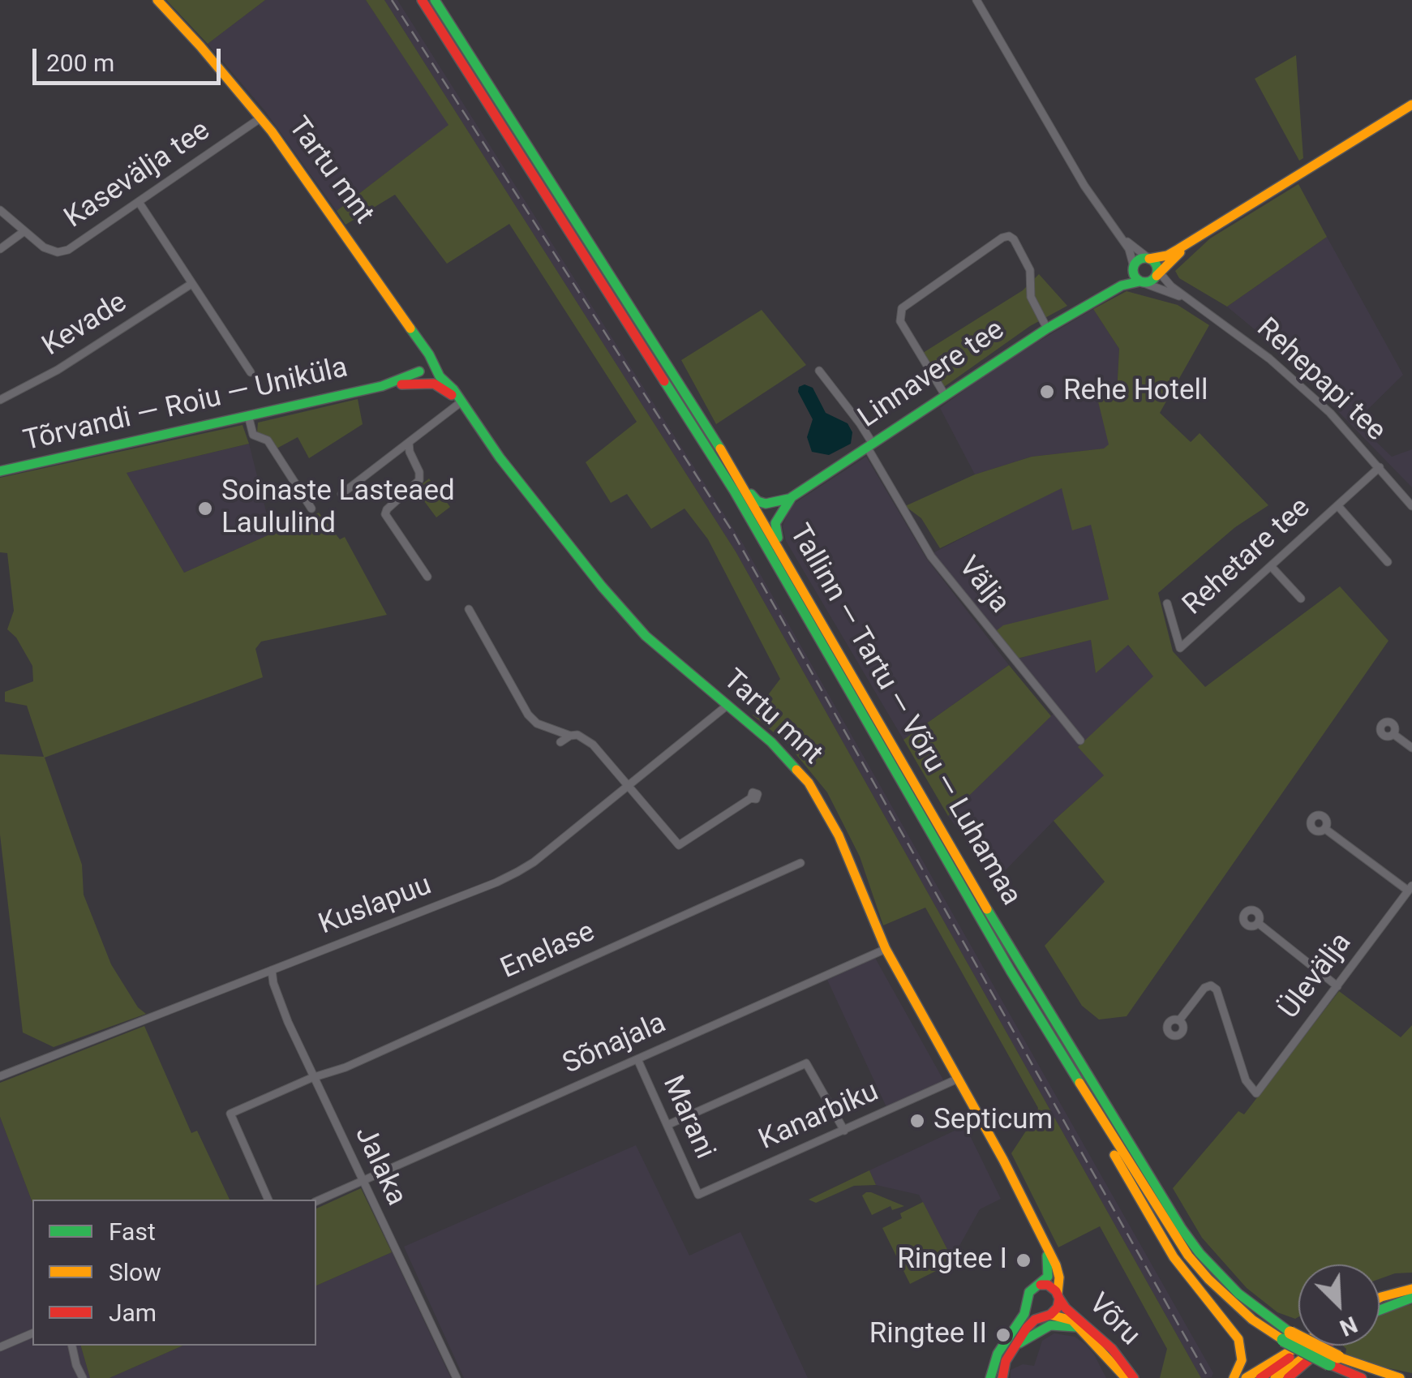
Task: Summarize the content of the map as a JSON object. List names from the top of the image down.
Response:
{
  "streets": {
    "main road": [
      "Tartu mnt",
      "Linnavere tee",
      "Tõrvandi — Roiu — Uniküla",
      "Tallinn — Tartu — Võru — Luhamaa",
      "Võru"
    ],
    "street": [
      "Kasevälja tee",
      "Kevade",
      "Rehepapi tee",
      "Rehetare tee",
      "Välja",
      "Kuslapuu",
      "Enelase",
      "Ülevälja",
      "Sõnajala",
      "Kanarbiku",
      "Marani",
      "Jalaka"
    ]
  },
  "crossings": [
    ["Tartu mnt", "Kasevälja tee"],
    ["Tartu mnt", "Tõrvandi — Roiu — Uniküla"],
    ["Tartu mnt", "Kuslapuu"],
    ["Tartu mnt", "Sõnajala"],
    ["Tartu mnt", "Kanarbiku"],
    ["Tartu mnt", "Võru"],
    ["Linnavere tee", "Rehepapi tee"],
    ["Linnavere tee", "Välja"],
    ["Rehepapi tee", "Rehetare tee"],
    ["Kuslapuu", "Jalaka"],
    ["Enelase", "Jalaka"],
    ["Sõnajala", "Marani"],
    ["Sõnajala", "Jalaka"],
    ["Kanarbiku", "Marani"]
  ],
  "places": [
    "Rehe Hotell",
    "Soinaste Lasteaed Laululind",
    "Septicum",
    "Ringtee I",
    "Ringtee II"
  ],
  "legend": ["Fast", "Slow", "Jam"],
  "scale_bar": "200 m",
  "north": "bottom right"
}
